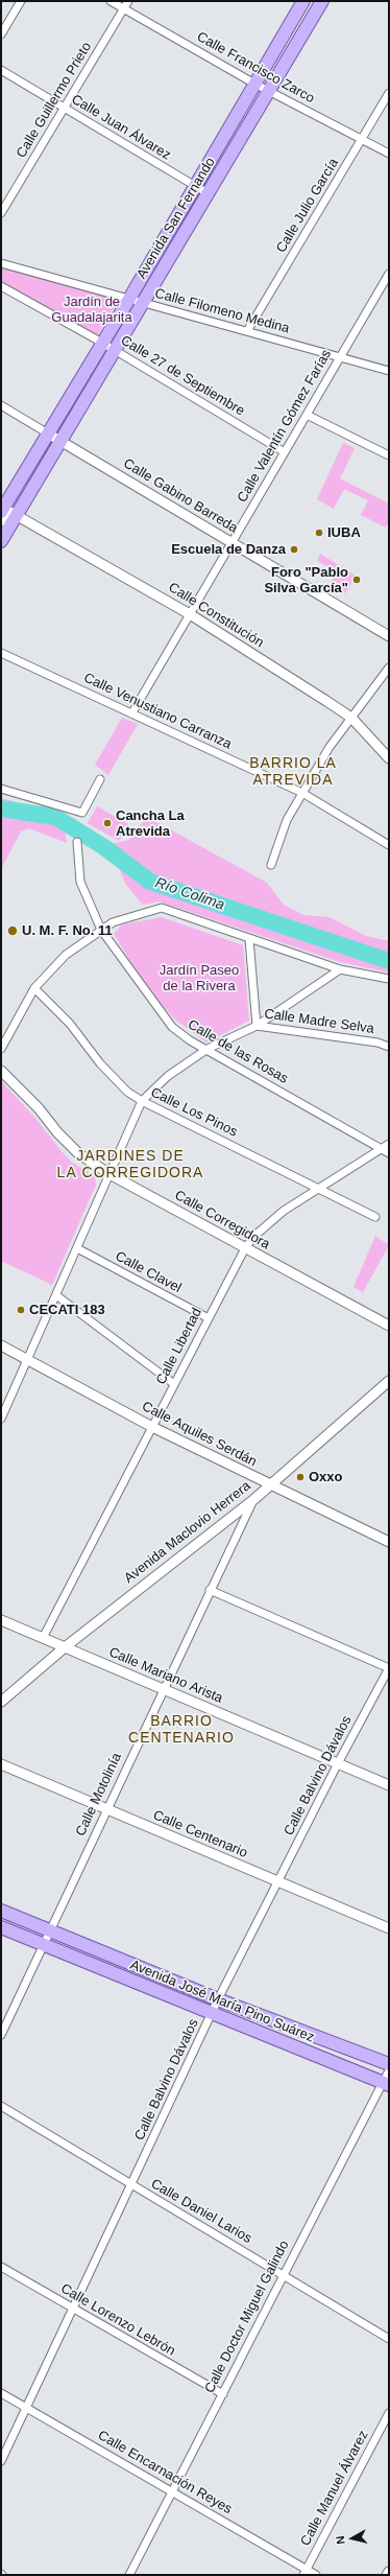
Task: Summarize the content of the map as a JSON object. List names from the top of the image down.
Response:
{
  "streets": {
    "main road": ["Avenida San Fernando", "Avenida José María Pino Suárez"],
    "street": [
      "Calle Francisco Zarco",
      "Calle Guillermo Prieto",
      "Calle Juan Álvarez",
      "Calle Julio García",
      "Calle Filomeno Medina",
      "Calle 27 de Septiembre",
      "Calle Valentín Gómez Farías",
      "Calle Gabino Barreda",
      "Calle Constitución",
      "Calle Venustiano Carranza",
      "Calle Madre Selva",
      "Calle de las Rosas",
      "Calle Los Pinos",
      "Calle Corregidora",
      "Calle Clavel",
      "Calle Libertad",
      "Calle Aquiles Serdán",
      "Avenida Maclovio Herrera",
      "Calle Mariano Arista",
      "Calle Balvino Dávalos",
      "Calle Motolinía",
      "Calle Centenario",
      "Calle Daniel Larios",
      "Calle Doctor Miguel Galindo",
      "Calle Lorenzo Lebrón",
      "Calle Encarnación Reyes",
      "Calle Manuel Álvarez"
    ]
  },
  "crossings": [
    ["Calle Francisco Zarco", "Calle Guillermo Prieto"],
    ["Calle Francisco Zarco", "Calle Julio García"],
    ["Calle Francisco Zarco", "Avenida San Fernando"],
    ["Calle Guillermo Prieto", "Calle Juan Álvarez"],
    ["Calle Juan Álvarez", "Avenida San Fernando"],
    ["Calle Julio García", "Calle Filomeno Medina"],
    ["Avenida San Fernando", "Calle Filomeno Medina"],
    ["Avenida San Fernando", "Calle 27 de Septiembre"],
    ["Avenida San Fernando", "Calle Gabino Barreda"],
    ["Avenida San Fernando", "Calle Constitución"],
    ["Calle Filomeno Medina", "Calle Valentín Gómez Farías"],
    ["Calle 27 de Septiembre", "Calle Valentín Gómez Farías"],
    ["Calle Valentín Gómez Farías", "Calle Gabino Barreda"],
    ["Calle Valentín Gómez Farías", "Calle Constitución"],
    ["Calle Valentín Gómez Farías", "Calle Venustiano Carranza"],
    ["Calle de las Rosas", "Calle Libertad"],
    ["Calle Los Pinos", "Calle Libertad"],
    ["Calle Corregidora", "Calle Libertad"],
    ["Calle Clavel", "Calle Libertad"],
    ["Calle Libertad", "Calle Aquiles Serdán"],
    ["Calle Libertad", "Calle Mariano Arista"],
    ["Calle Aquiles Serdán", "Avenida Maclovio Herrera"],
    ["Avenida Maclovio Herrera", "Calle Mariano Arista"],
    ["Avenida Maclovio Herrera", "Calle Motolinía"],
    ["Calle Mariano Arista", "Calle Balvino Dávalos"],
    ["Calle Mariano Arista", "Calle Motolinía"],
    ["Calle Balvino Dávalos", "Calle Centenario"],
    ["Calle Balvino Dávalos", "Avenida José María Pino Suárez"],
    ["Calle Balvino Dávalos", "Calle Daniel Larios"],
    ["Calle Balvino Dávalos", "Calle Lorenzo Lebrón"],
    ["Calle Balvino Dávalos", "Calle Encarnación Reyes"],
    ["Calle Motolinía", "Calle Centenario"],
    ["Calle Motolinía", "Avenida José María Pino Suárez"],
    ["Avenida José María Pino Suárez", "Calle Doctor Miguel Galindo"],
    ["Calle Daniel Larios", "Calle Doctor Miguel Galindo"],
    ["Calle Doctor Miguel Galindo", "Calle Lorenzo Lebrón"],
    ["Calle Doctor Miguel Galindo", "Calle Encarnación Reyes"],
    ["Calle Encarnación Reyes", "Calle Manuel Álvarez"]
  ],
  "districts": ["BARRIO LA ATREVIDA", "JARDINES DE LA CORREGIDORA", "BARRIO CENTENARIO"],
  "water": ["Río Colima"],
  "parks": ["Jardín de Guadalajarita", "Jardín Paseo de la Rivera"],
  "places": [
    "IUBA",
    "Escuela de Danza",
    "Foro \"Pablo Silva García\"",
    "Cancha La Atrevida",
    "U. M. F. No. 11",
    "CECATI 183",
    "Oxxo"
  ],
  "north": "left"
}
